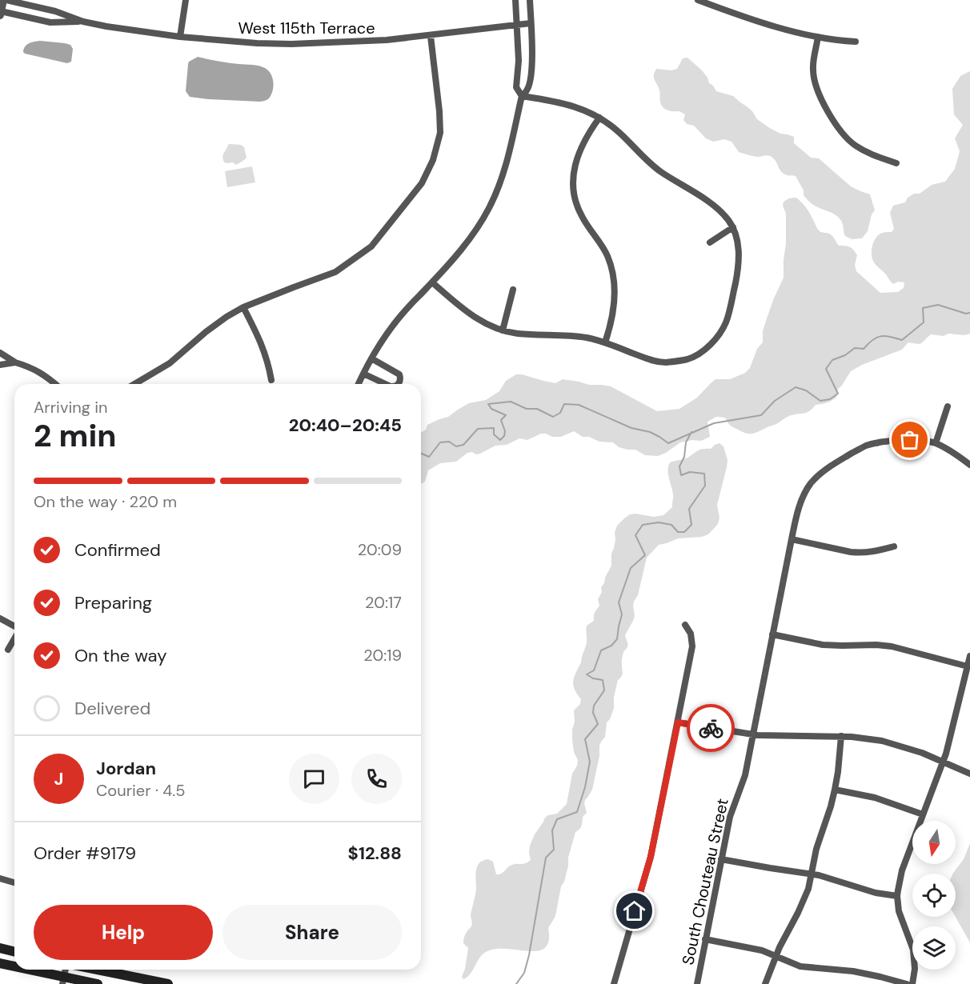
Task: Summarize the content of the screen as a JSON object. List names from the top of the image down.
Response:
{
  "streets": {
    "street": ["West 115th Terrace", "South Chouteau Street"]
  },
  "north": "bottom",
  "page": {
    "heading": ["2 min", "Arriving in", "20:40–20:45"],
    "panel": [
      "Jordan",
      "Courier · 4.5",
      "Order #9179",
      "$12.88"
    ],
    "bar": "On the way · 220 m",
    "list": [
      ["Confirmed", "20:09"],
      ["Preparing", "20:17"],
      ["On the way", "20:19"],
      "Delivered"
    ],
    "round": "J",
    "buttons": ["Help", "Share"]
  }
}
